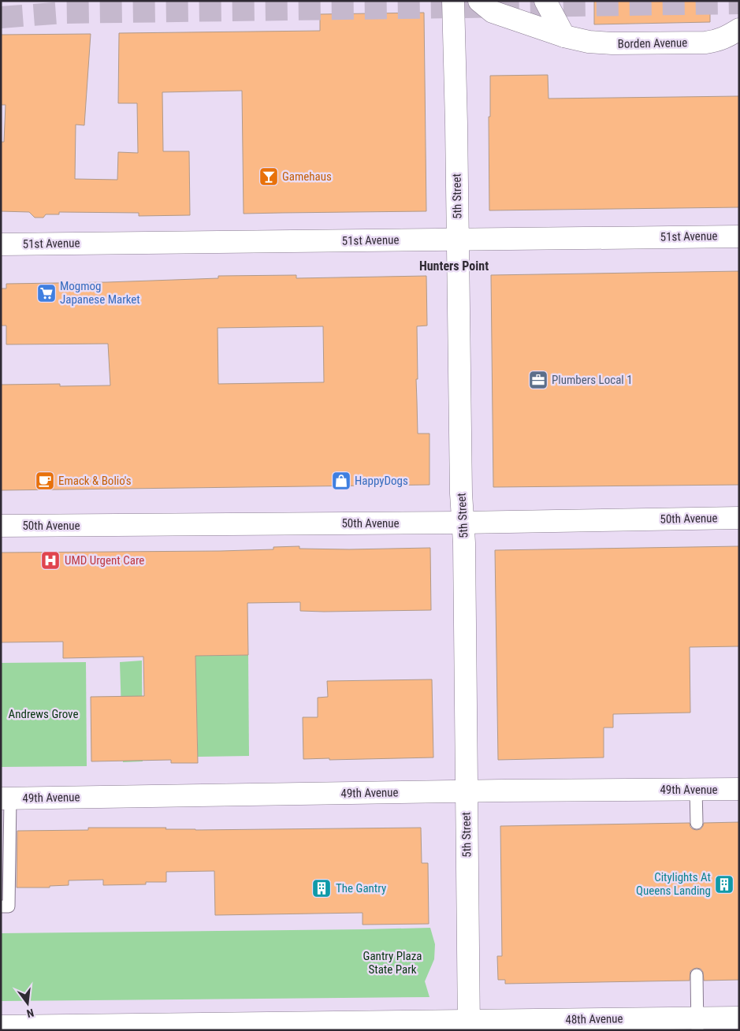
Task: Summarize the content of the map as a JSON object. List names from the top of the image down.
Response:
{
  "streets": {
    "street": [
      "Borden Avenue",
      "5th Street",
      "51st Avenue",
      "50th Avenue",
      "49th Avenue",
      "48th Avenue"
    ]
  },
  "crossings": [
    ["5th Street", "51st Avenue"],
    ["5th Street", "50th Avenue"],
    ["5th Street", "49th Avenue"],
    ["5th Street", "48th Avenue"]
  ],
  "districts": ["Hunters Point"],
  "parks": ["Andrews Grove", "Gantry Plaza State Park"],
  "places": {
    "bar": ["Gamehaus"],
    "supermarket": ["Mogmog Japanese Market"],
    "office": ["Plumbers Local 1"],
    "cafe": ["Emack & Bolio's"],
    "shop": ["HappyDogs"],
    "hospital": ["UMD Urgent Care"],
    "building": ["Citylights At Queens Landing", "The Gantry"]
  },
  "north": "bottom"
}
